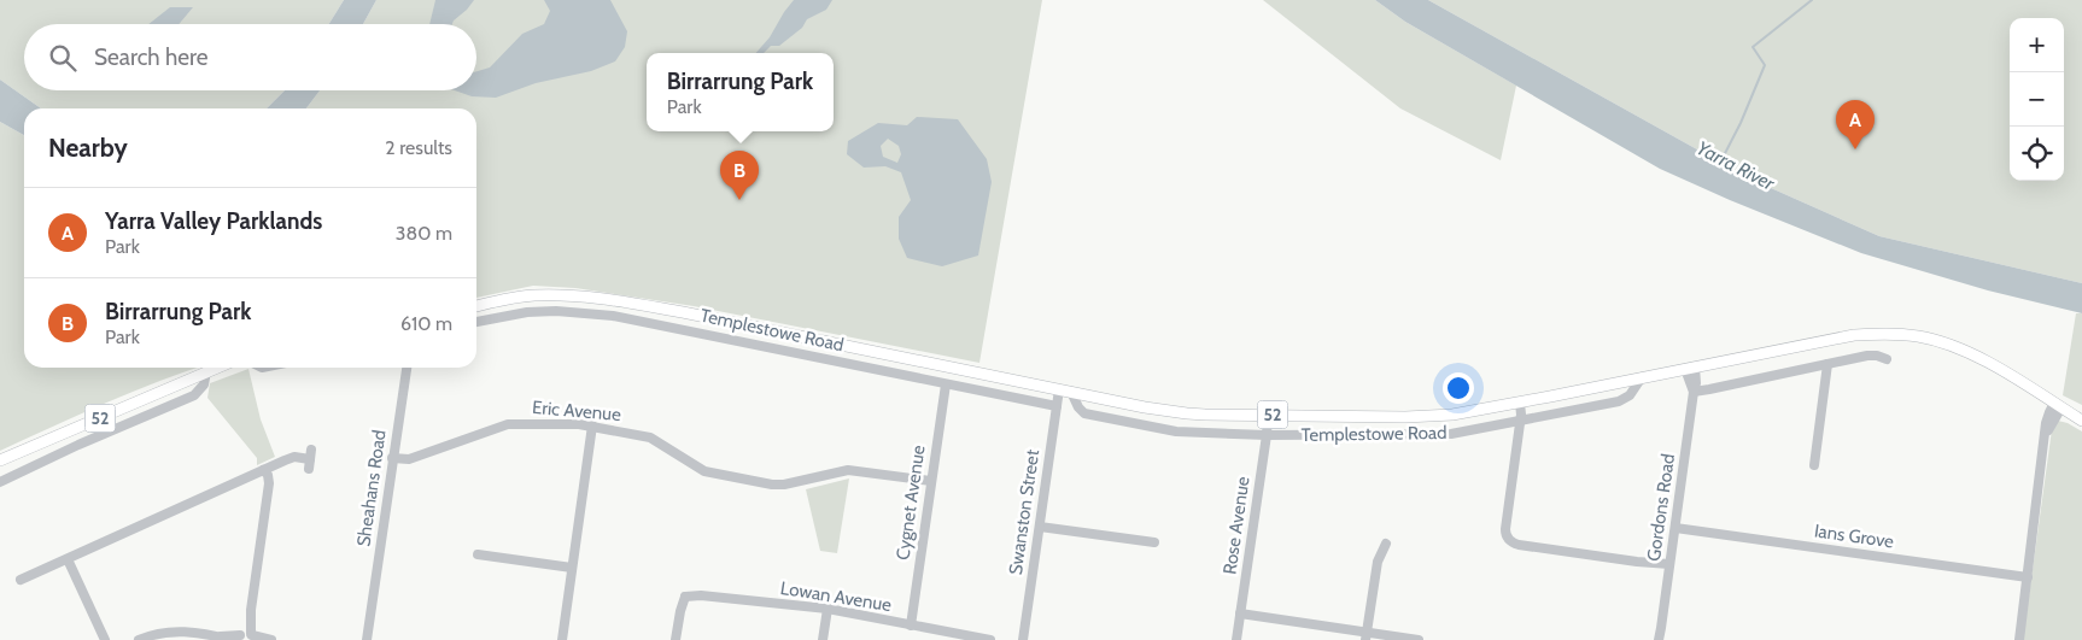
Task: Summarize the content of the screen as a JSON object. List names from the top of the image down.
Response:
{
  "streets": {
    "main road": ["Templestowe Road", "52"],
    "street": [
      "Eric Avenue",
      "Sheahans Road",
      "Cygnet Avenue",
      "Gordons Road",
      "Swanston Street",
      "Rose Avenue",
      "Ians Grove",
      "Lowan Avenue"
    ]
  },
  "crossings": [
    ["Templestowe Road", "Cygnet Avenue"],
    ["Templestowe Road", "Gordons Road"],
    ["Templestowe Road", "Swanston Street"],
    ["Templestowe Road", "Rose Avenue"],
    ["Eric Avenue", "Sheahans Road"],
    ["Eric Avenue", "Cygnet Avenue"],
    ["Cygnet Avenue", "Lowan Avenue"],
    ["Gordons Road", "Ians Grove"]
  ],
  "water": ["Yarra River"],
  "page": {
    "map_buttons": ["+", "−"],
    "search": "Search here",
    "popup": ["Birrarrung Park", "Park"],
    "pins": ["A", "B"],
    "heading": ["Nearby", "2 results"],
    "list": [
      {
        "mark": "A",
        "name": "Yarra Valley Parklands",
        "note": "Park",
        "value": "380 m"
      },
      {
        "mark": "B",
        "name": "Birrarrung Park",
        "note": "Park",
        "value": "610 m"
      }
    ]
  }
}
